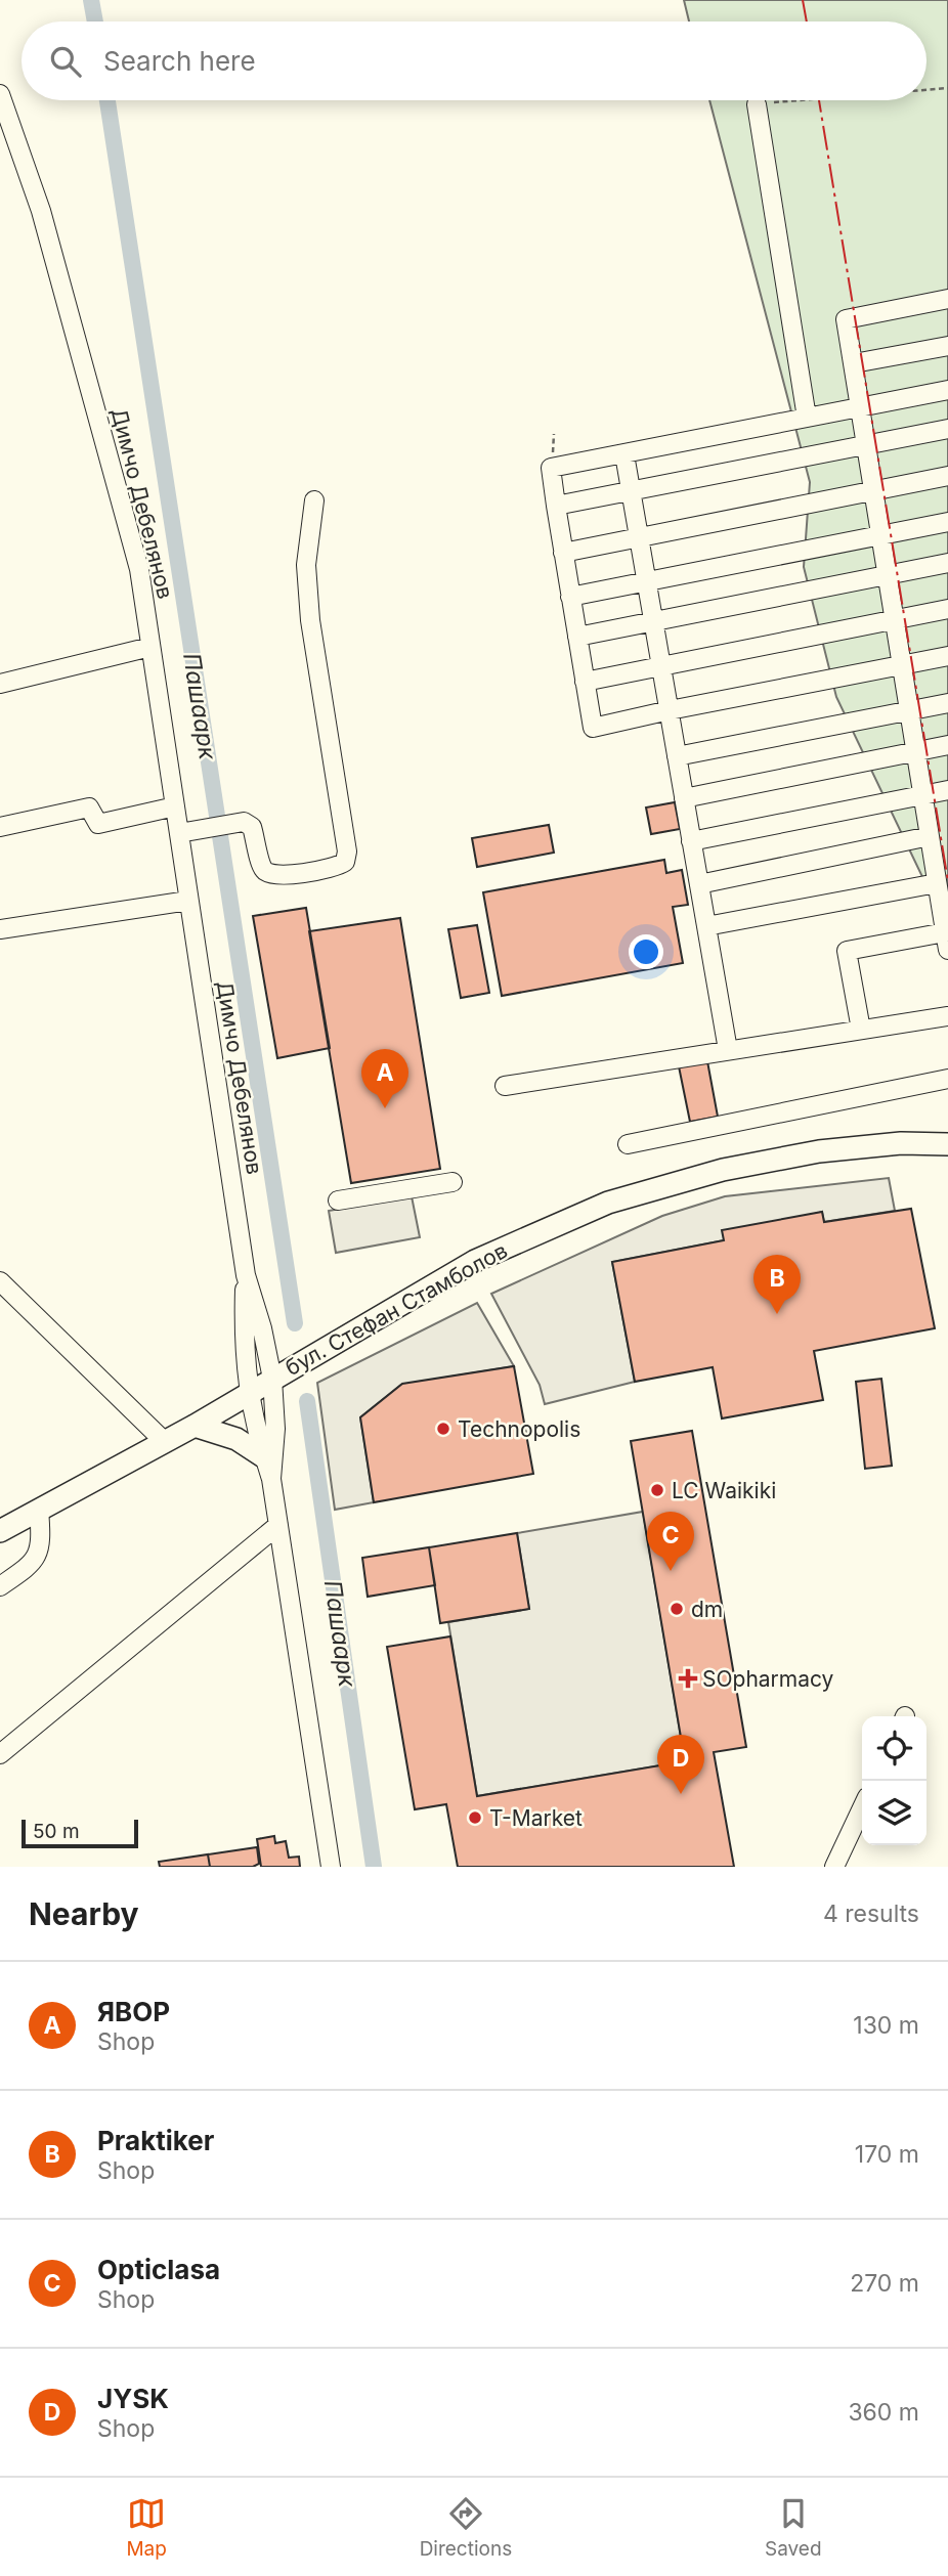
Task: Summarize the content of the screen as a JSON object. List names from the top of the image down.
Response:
{
  "streets": {
    "main road": ["бул. Стефан Стамболов"],
    "street": ["Димчо Дебелянов"]
  },
  "crossings": [
    ["Димчо Дебелянов", "бул. Стефан Стамболов"]
  ],
  "water": ["Пашаарк"],
  "places": {
    "other": [
      "Technopolis",
      "LC Waikiki",
      "dm",
      "T-Market"
    ],
    "health": ["SOpharmacy"]
  },
  "scale_bar": "50 m",
  "page": {
    "search": "Search here",
    "pins": [
      "A",
      "B",
      "C",
      "D"
    ],
    "scale": "50 m",
    "heading": ["Nearby", "4 results"],
    "list": [
      {
        "mark": "A",
        "name": "ЯВОР",
        "note": "Shop",
        "value": "130 m"
      },
      {
        "mark": "B",
        "name": "Praktiker",
        "note": "Shop",
        "value": "170 m"
      },
      {
        "mark": "C",
        "name": "Opticlasa",
        "note": "Shop",
        "value": "270 m"
      },
      {
        "mark": "D",
        "name": "JYSK",
        "note": "Shop",
        "value": "360 m"
      }
    ],
    "nav": ["Map", "Directions", "Saved"]
  }
}
